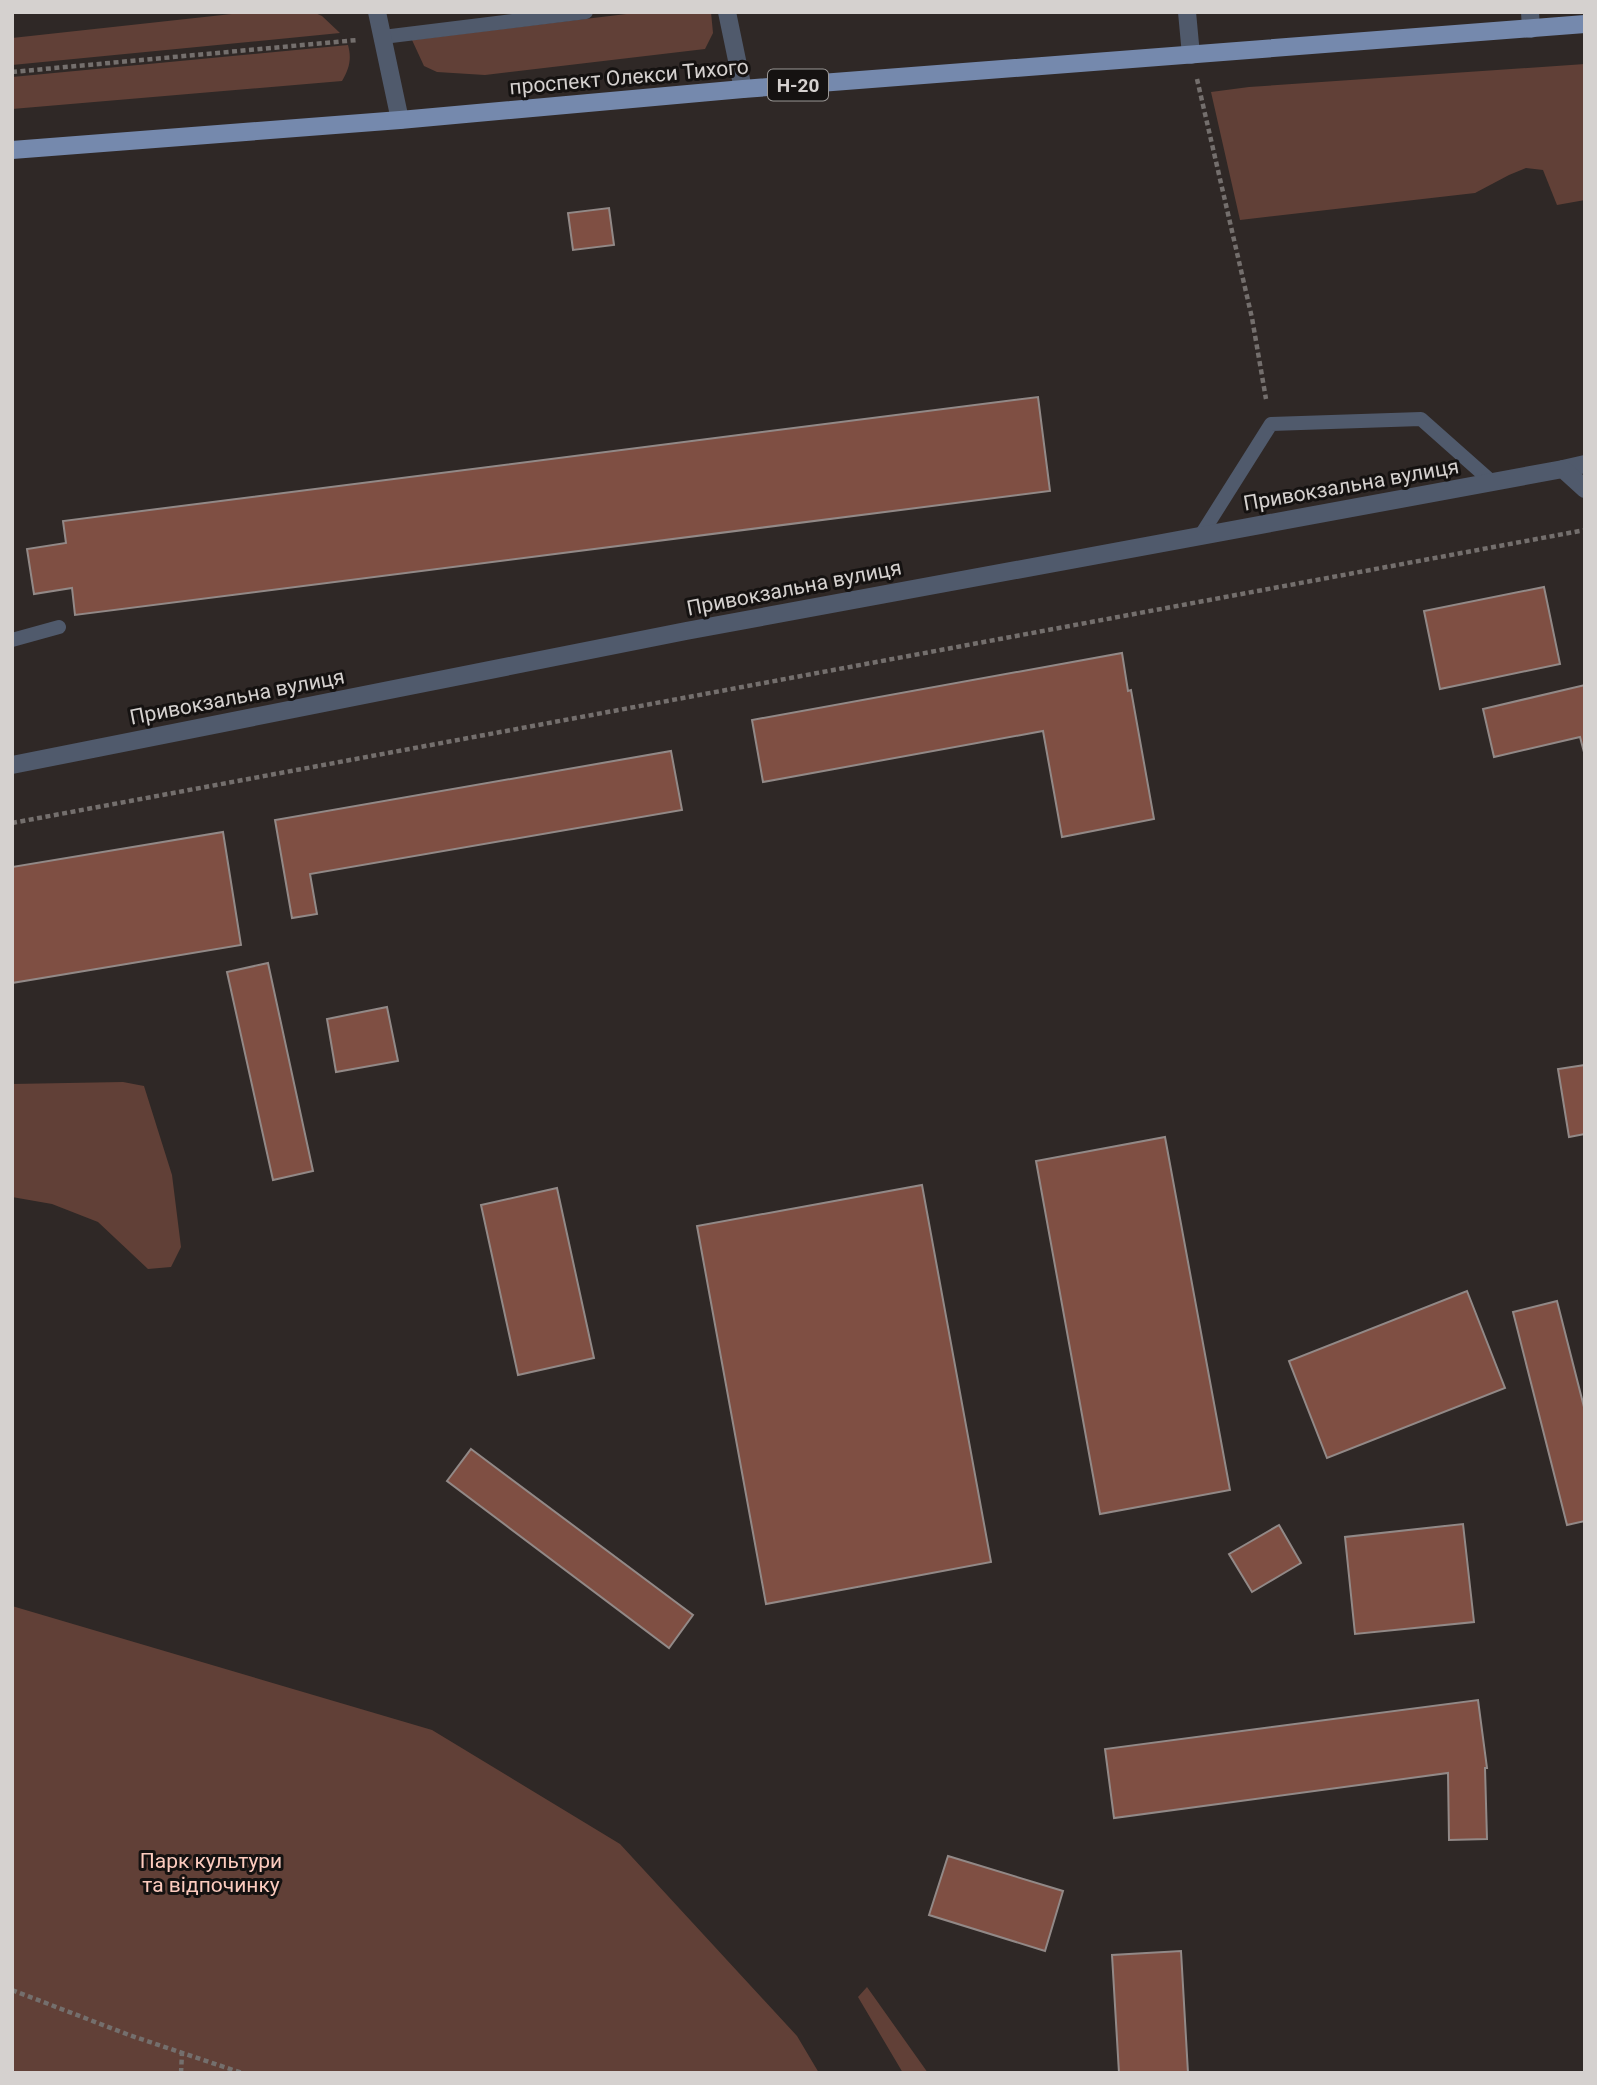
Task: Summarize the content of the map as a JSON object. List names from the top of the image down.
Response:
{
  "streets": {
    "main road": ["проспект Олекси Тихого", "Н-20"],
    "street": ["Привокзальна вулиця"]
  },
  "parks": ["Парк культури та відпочинку"]
}
